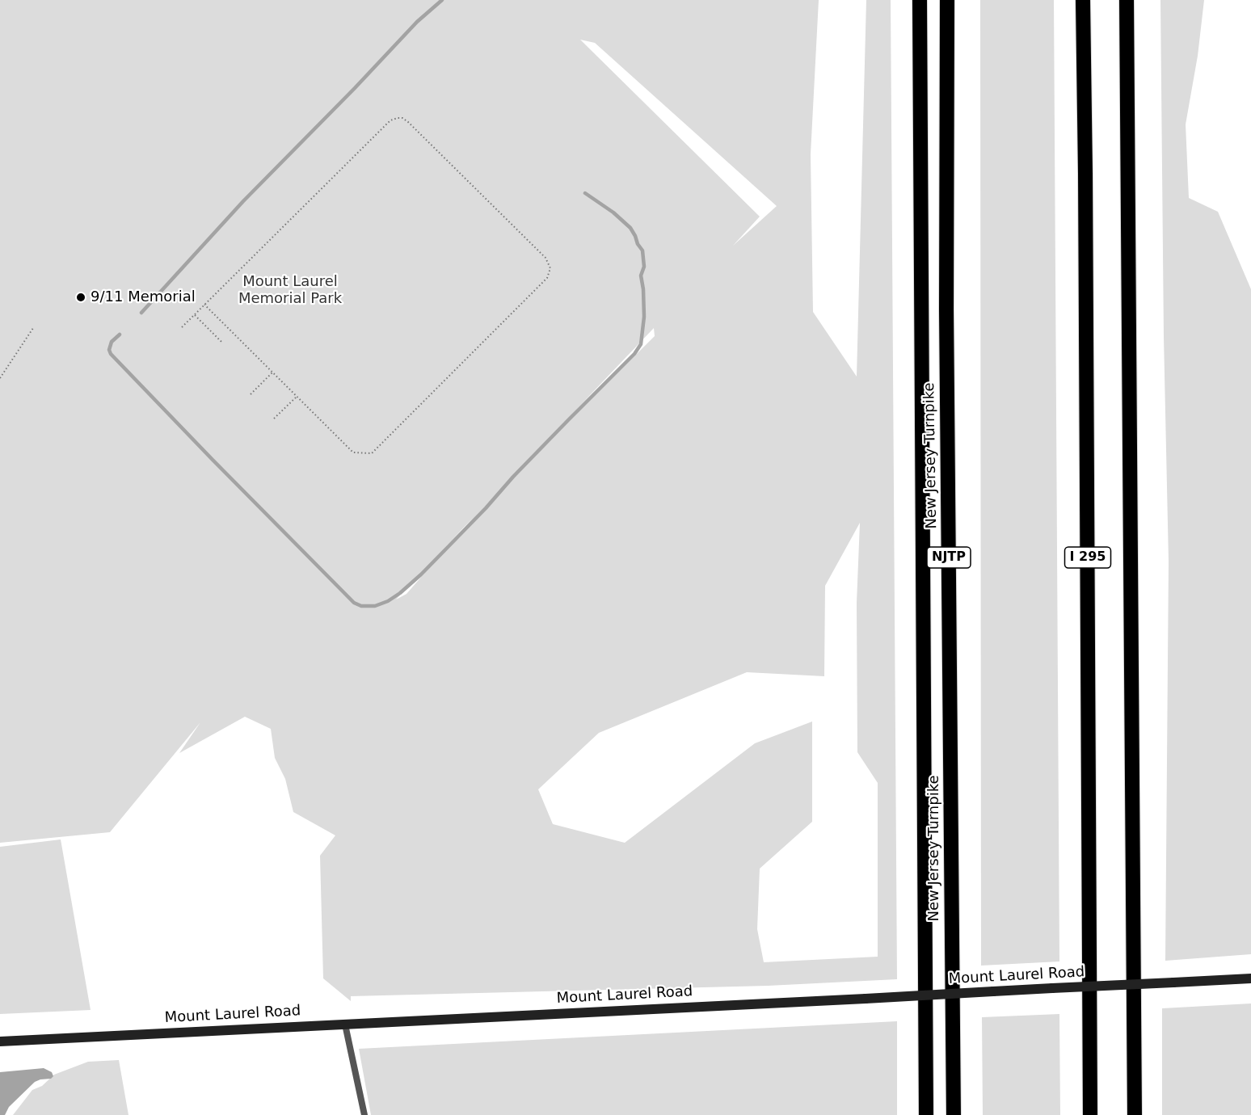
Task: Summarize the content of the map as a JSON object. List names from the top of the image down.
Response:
{
  "streets": {
    "highway": ["New Jersey Turnpike", "NJTP", "I 295"],
    "main road": ["Mount Laurel Road"]
  },
  "parks": ["Mount Laurel Memorial Park"],
  "places": ["9/11 Memorial"]
}
